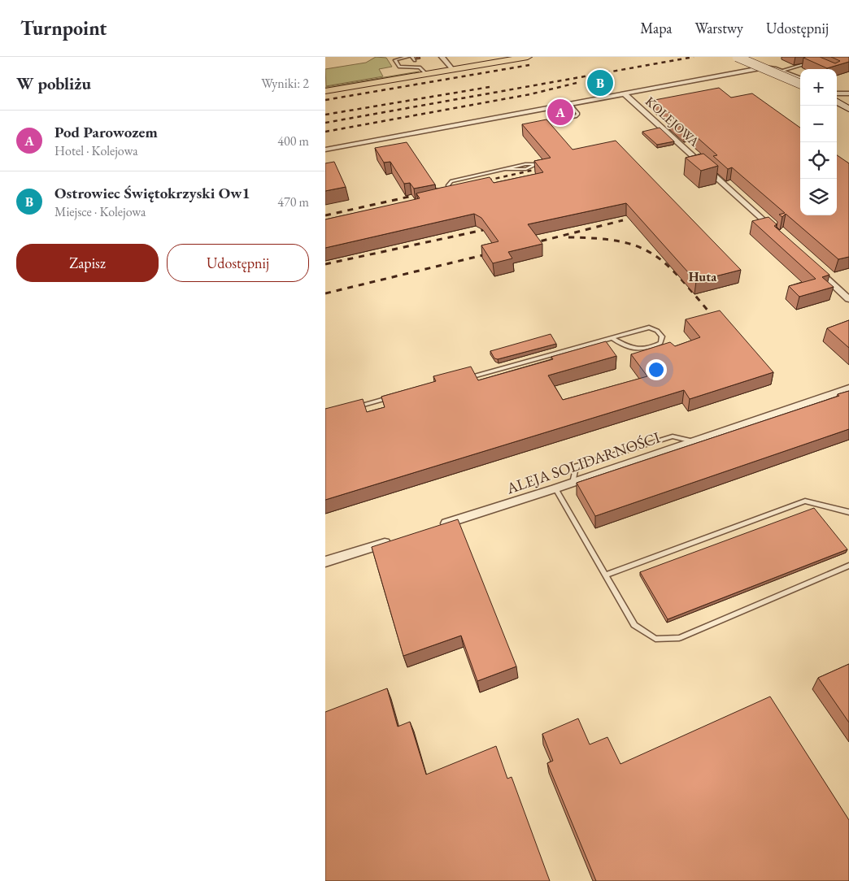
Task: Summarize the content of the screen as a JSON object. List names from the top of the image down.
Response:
{
  "streets": {
    "street": ["KOLEJOWA", "ALEJA SOLIDARNOŚCI"]
  },
  "districts": ["Huta"],
  "page": {
    "header": "Turnpoint",
    "nav": ["Mapa", "Warstwy", "Udostępnij"],
    "heading": ["W pobliżu", "Wyniki: 2"],
    "pins": ["B", "A"],
    "map_buttons": ["+", "−"],
    "list": [
      {
        "mark": "A",
        "name": "Pod Parowozem",
        "note": "Hotel · Kolejowa",
        "value": "400 m"
      },
      {
        "mark": "B",
        "name": "Ostrowiec Świętokrzyski Ow1",
        "note": "Miejsce · Kolejowa",
        "value": "470 m"
      }
    ],
    "buttons": ["Zapisz", "Udostępnij"]
  }
}
